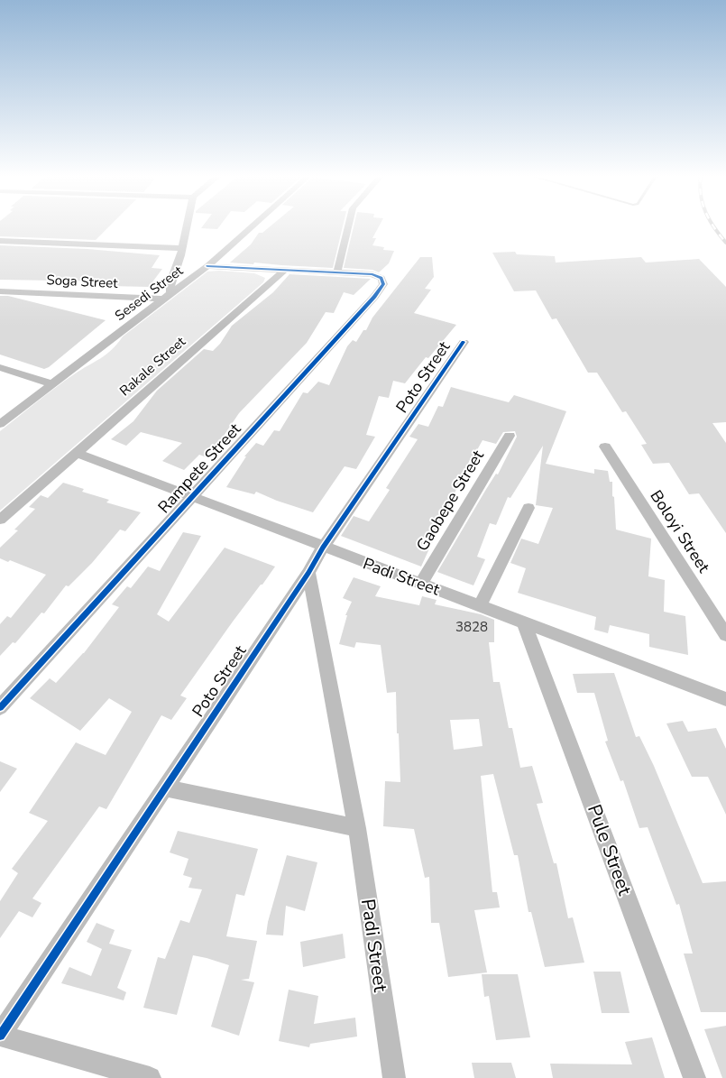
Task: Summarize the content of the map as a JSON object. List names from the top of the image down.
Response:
{
  "streets": {
    "street": [
      "Soga Street",
      "Sesedi Street",
      "Rakale Street",
      "Poto Street",
      "Rampete Street",
      "Gaobepe Street",
      "Boloyi Street",
      "Padi Street",
      "Pule Street"
    ]
  },
  "crossings": [
    ["Soga Street", "Sesedi Street"],
    ["Rakale Street", "Padi Street"],
    ["Poto Street", "Padi Street"],
    ["Rampete Street", "Padi Street"],
    ["Gaobepe Street", "Padi Street"],
    ["Padi Street", "Pule Street"]
  ],
  "house_numbers": ["3828"]
}
